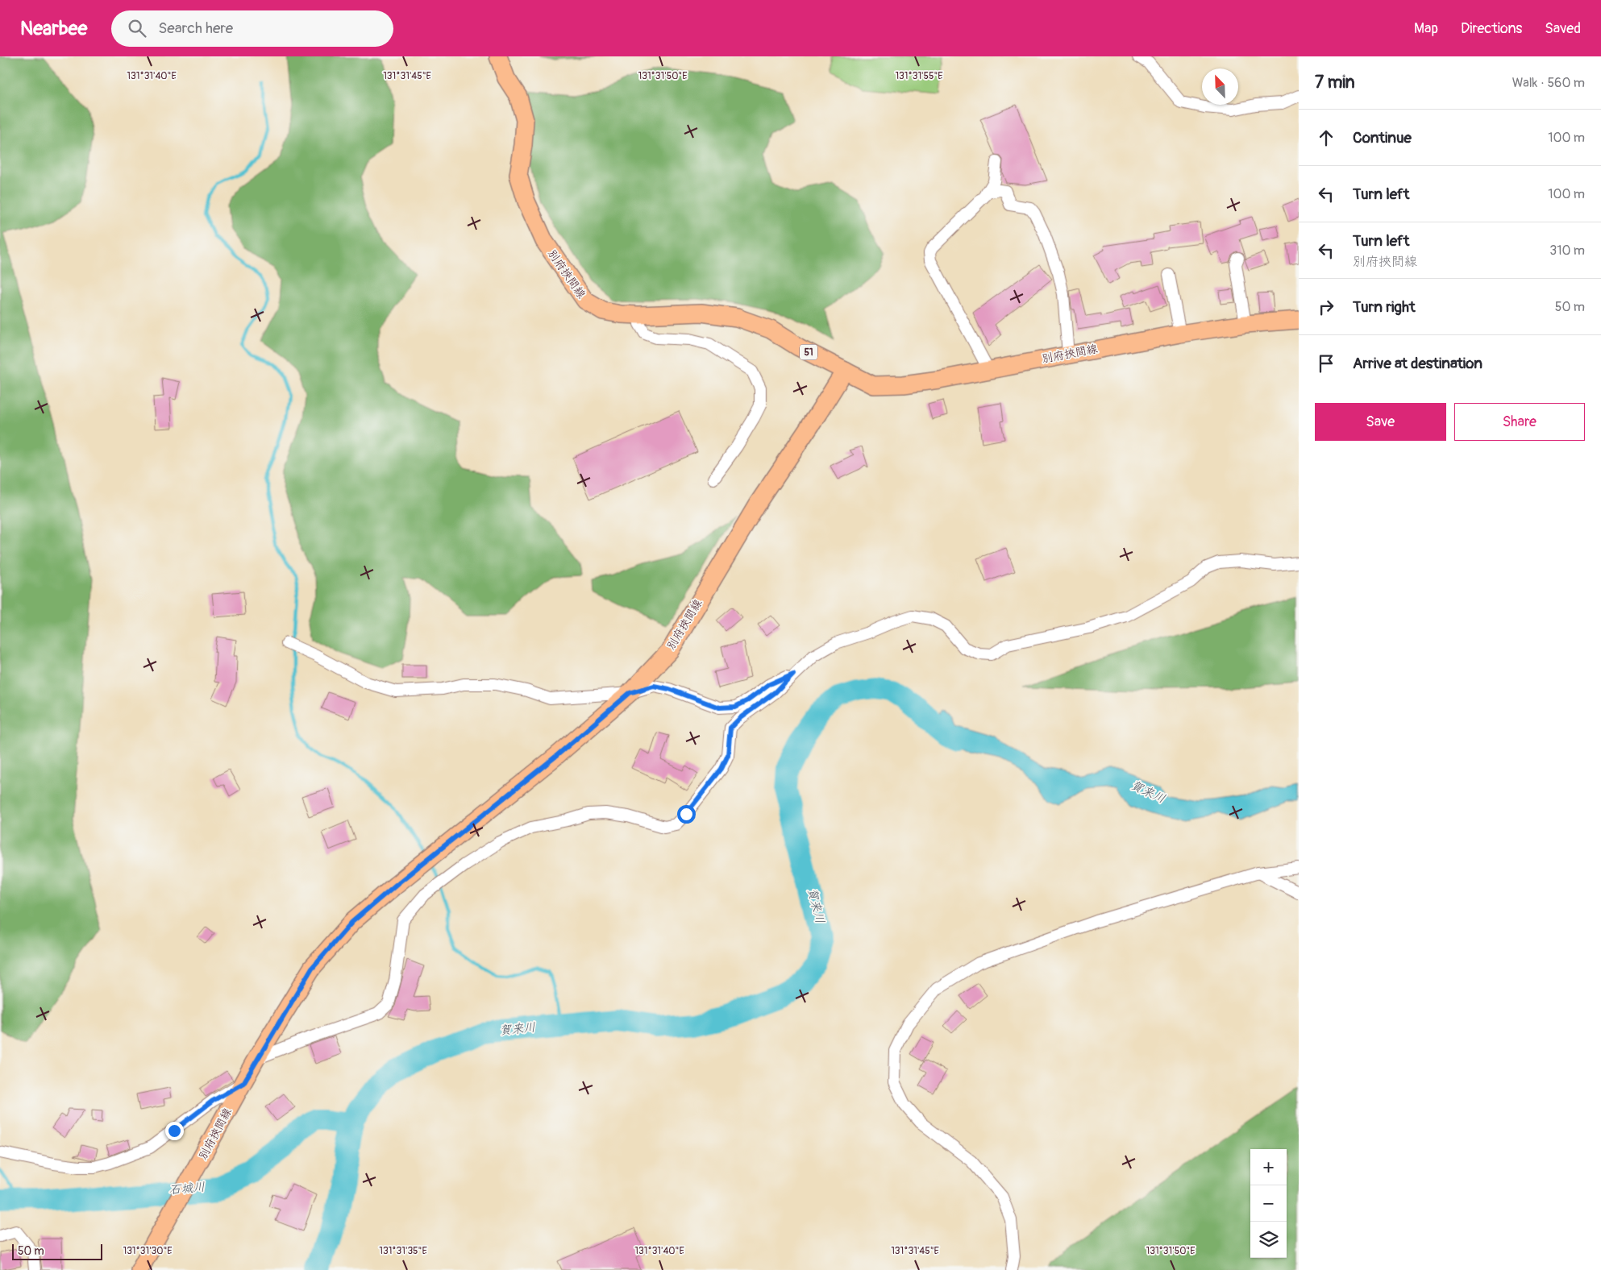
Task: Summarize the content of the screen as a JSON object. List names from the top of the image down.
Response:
{
  "streets": {
    "main road": ["別府挾間線", "51"]
  },
  "water": ["賀来川", "石城川"],
  "scale_bar": "50 m",
  "north": "top left",
  "page": {
    "header": "Nearbee",
    "search": "Search here",
    "nav": ["Map", "Directions", "Saved"],
    "heading": ["7 min", "Walk · 560 m"],
    "list": [
      ["Continue", "100 m"],
      ["Turn left", "100 m"],
      ["Turn left", "別府挾間線", "310 m"],
      ["Turn right", "50 m"],
      "Arrive at destination"
    ],
    "buttons": ["Save", "Share"],
    "map_buttons": ["+", "−"],
    "scale": "50 m"
  },
  "coordinates": [
    "131°31'40\"E",
    "131°31'45\"E",
    "131°31'50\"E",
    "131°31'55\"E",
    "131°31'30\"E",
    "131°31'35\"E"
  ]
}
